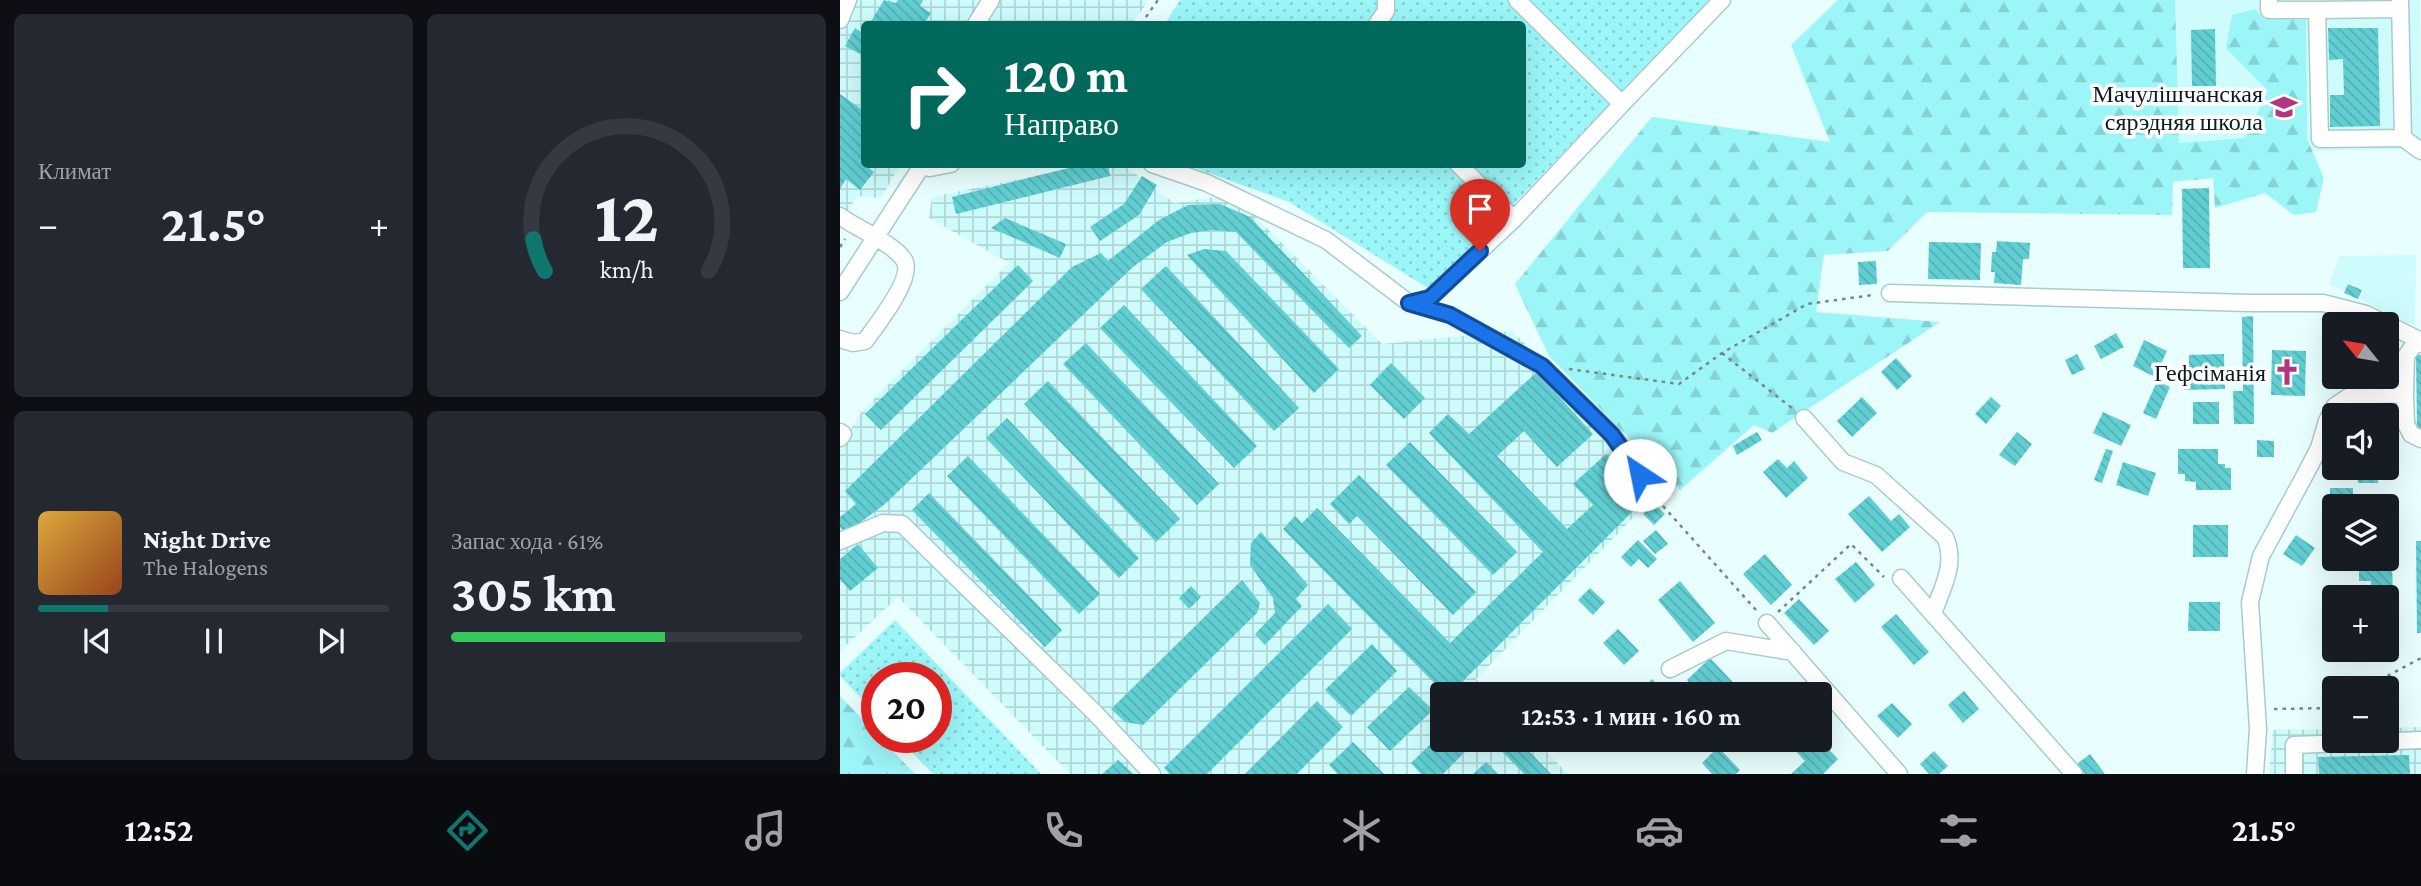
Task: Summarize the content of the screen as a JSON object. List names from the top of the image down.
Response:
{
  "places": {
    "school or university": ["Мачулішчанская сярэдняя школа"],
    "church": ["Гефсіманія"]
  },
  "north": "top left",
  "page": {
    "tile": [
      "Климат",
      ["Запас хода · 61%", "305 km"]
    ],
    "turn": ["120 m", "Направо"],
    "heat": ["−", "21.5°", "+"],
    "map_buttons": ["+", "−"],
    "song": ["Night Drive", "The Halogens"],
    "limit": "20",
    "trip": "12:53 · 1 мин · 160 m",
    "tabs": ["12:52", "21.5°"],
    "gauge": ["12", "km/h"]
  }
}
